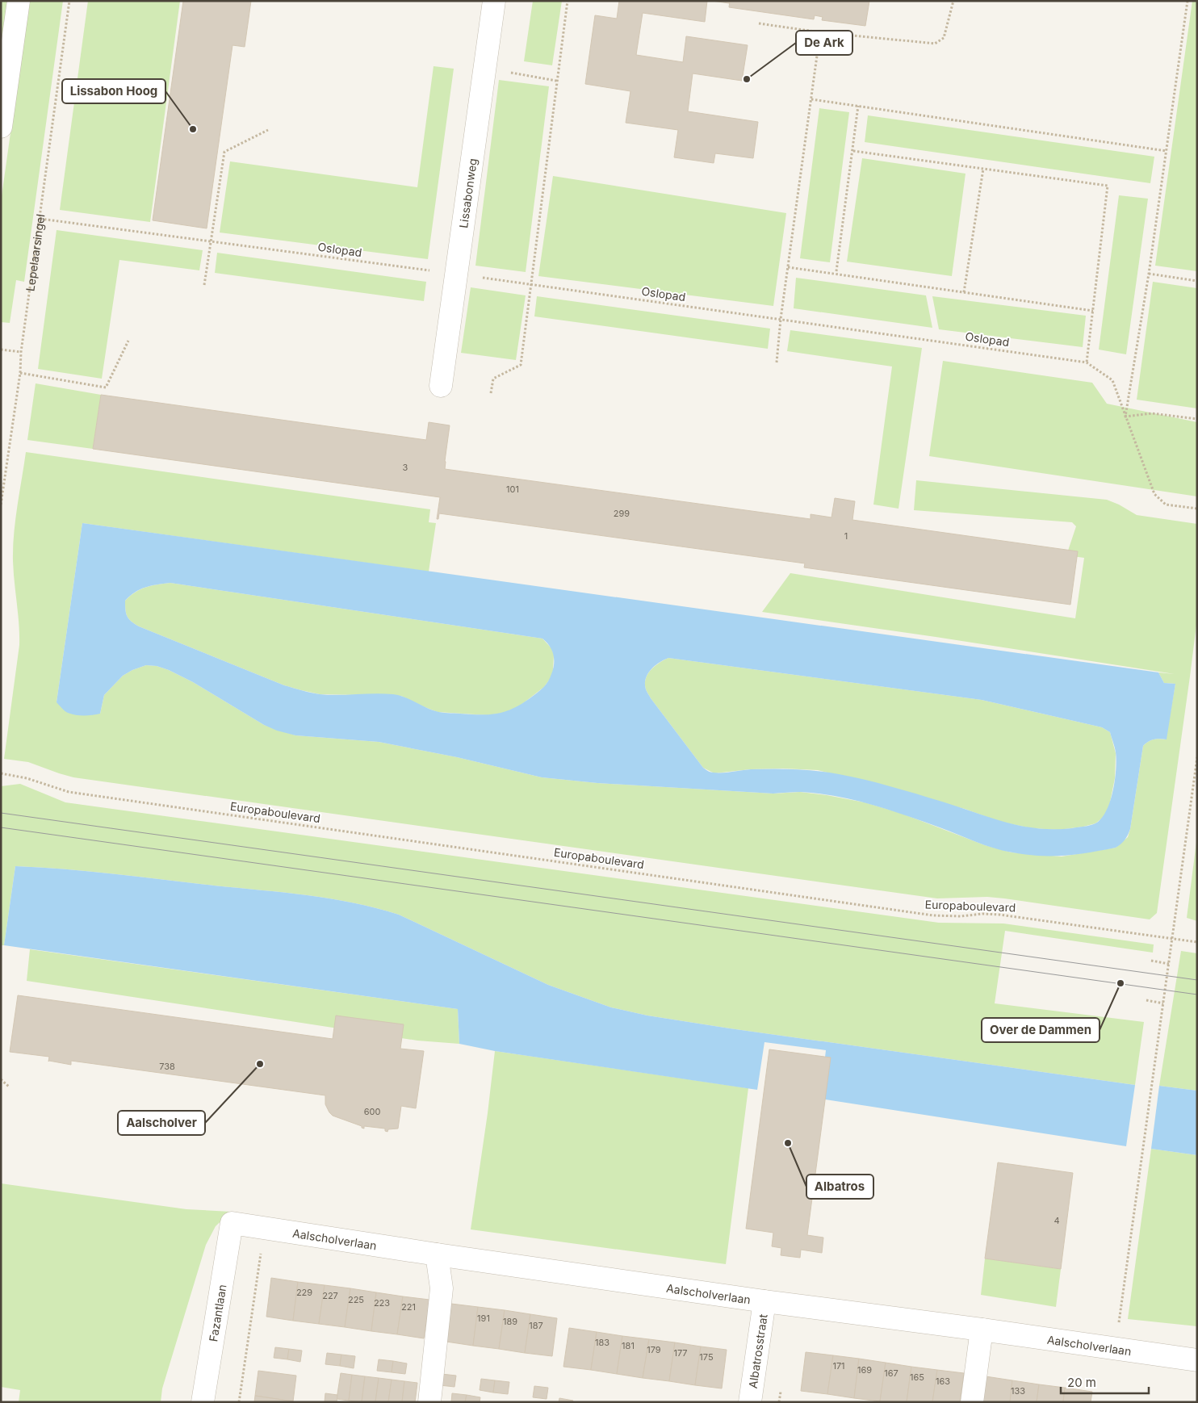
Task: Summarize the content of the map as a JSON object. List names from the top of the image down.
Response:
{
  "streets": {
    "street": [
      "Lissabonweg",
      "Aalscholverlaan",
      "Fazantlaan",
      "Albatrosstraat"
    ],
    "path": ["Oslopad", "Lepelaarsingel", "Europaboulevard"]
  },
  "crossings": [
    ["Lissabonweg", "Oslopad"],
    ["Oslopad", "Lepelaarsingel"],
    ["Aalscholverlaan", "Fazantlaan"],
    ["Aalscholverlaan", "Albatrosstraat"]
  ],
  "places": [
    "De Ark",
    "Lissabon Hoog",
    "Over de Dammen",
    "Aalscholver",
    "Albatros"
  ],
  "house_numbers": [
    "3",
    "101",
    "299",
    "1",
    "738",
    "600",
    "4",
    "229",
    "227",
    "225",
    "223",
    "221",
    "191",
    "189",
    "187",
    "183",
    "181",
    "179",
    "177",
    "175",
    "171",
    "169",
    "167",
    "165",
    "163",
    "133"
  ],
  "scale_bar": "20 m"
}
